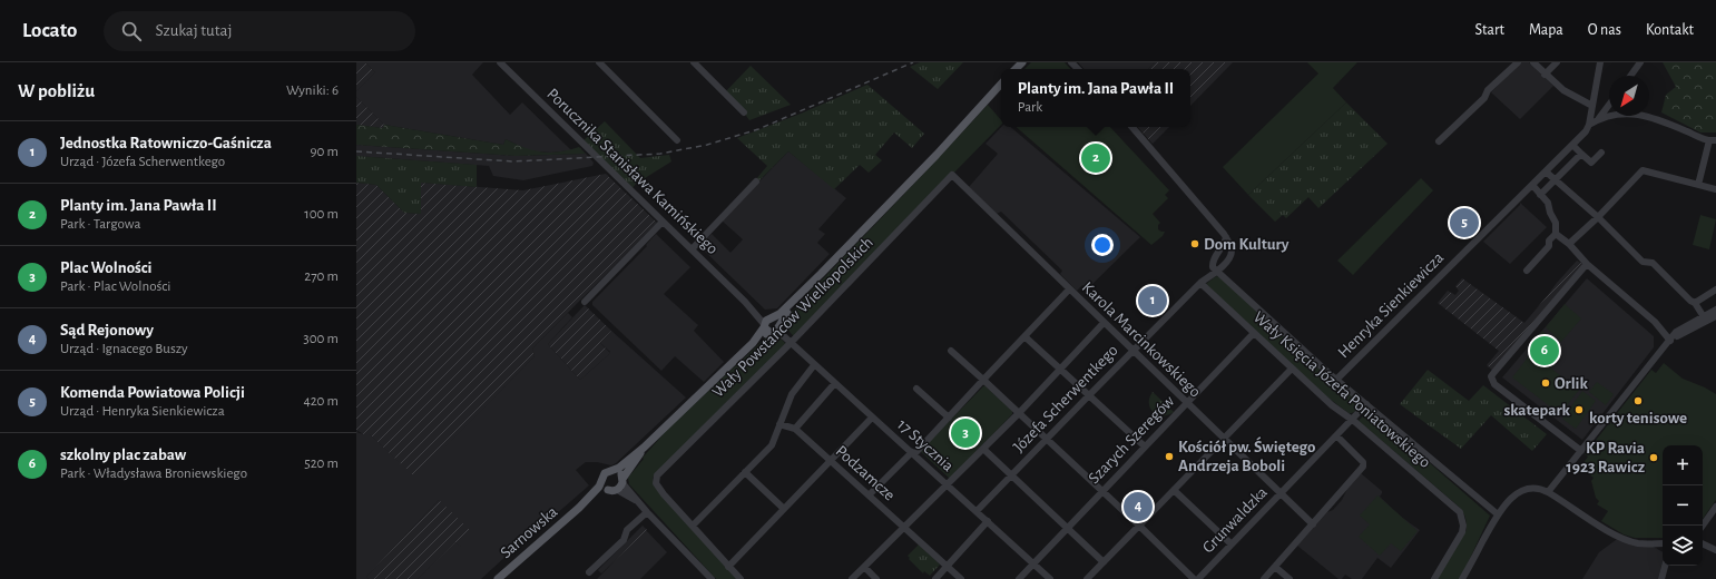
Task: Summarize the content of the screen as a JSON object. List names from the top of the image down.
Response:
{
  "streets": {
    "main road": ["Wały Powstańców Wielkopolskich", "Sarnowska"],
    "street": [
      "Porucznika Stanisława Kamińskiego",
      "Henryka Sienkiewicza",
      "Karola Marcinkowskiego",
      "Wały Księcia Józefa Poniatowskiego",
      "Józefa Scherwentkego",
      "Szarych Szeregów",
      "17 Stycznia",
      "Podzamcze",
      "Grunwaldzka"
    ]
  },
  "crossings": [
    ["Porucznika Stanisława Kamińskiego", "Wały Powstańców Wielkopolskich"],
    ["Porucznika Stanisława Kamińskiego", "17 Stycznia"],
    ["Henryka Sienkiewicza", "Wały Księcia Józefa Poniatowskiego"],
    ["Wały Powstańców Wielkopolskich", "Karola Marcinkowskiego"],
    ["Wały Powstańców Wielkopolskich", "17 Stycznia"],
    ["Wały Powstańców Wielkopolskich", "Sarnowska"],
    ["Karola Marcinkowskiego", "Józefa Scherwentkego"],
    ["Karola Marcinkowskiego", "Szarych Szeregów"],
    ["Karola Marcinkowskiego", "Grunwaldzka"],
    ["Wały Księcia Józefa Poniatowskiego", "Józefa Scherwentkego"],
    ["Wały Księcia Józefa Poniatowskiego", "Szarych Szeregów"],
    ["Wały Księcia Józefa Poniatowskiego", "Grunwaldzka"],
    ["Józefa Scherwentkego", "17 Stycznia"],
    ["Szarych Szeregów", "17 Stycznia"]
  ],
  "places": [
    "Dom Kultury",
    "Orlik",
    "korty tenisowe",
    "skatepark",
    "Kościół pw. Świętego Andrzeja Boboli",
    "KP Ravia 1923 Rawicz"
  ],
  "north": "bottom left",
  "page": {
    "header": "Locato",
    "search": "Szukaj tutaj",
    "nav": [
      "Start",
      "Mapa",
      "O nas",
      "Kontakt"
    ],
    "heading": ["W pobliżu", "Wyniki: 6"],
    "popup": ["Planty im. Jana Pawła II", "Park"],
    "list": [
      {
        "mark": "1",
        "name": "Jednostka Ratowniczo-Gaśnicza",
        "note": "Urząd · Józefa Scherwentkego",
        "value": "90 m"
      },
      {
        "mark": "2",
        "name": "Planty im. Jana Pawła II",
        "note": "Park · Targowa",
        "value": "100 m"
      },
      {
        "mark": "3",
        "name": "Plac Wolności",
        "note": "Park · Plac Wolności",
        "value": "270 m"
      },
      {
        "mark": "4",
        "name": "Sąd Rejonowy",
        "note": "Urząd · Ignacego Buszy",
        "value": "300 m"
      },
      {
        "mark": "5",
        "name": "Komenda Powiatowa Policji",
        "note": "Urząd · Henryka Sienkiewicza",
        "value": "420 m"
      },
      {
        "mark": "6",
        "name": "szkolny plac zabaw",
        "note": "Park · Władysława Broniewskiego",
        "value": "520 m"
      }
    ],
    "pins": [
      "2",
      "5",
      "1",
      "6",
      "3",
      "4"
    ],
    "map_buttons": ["+", "−"]
  }
}
